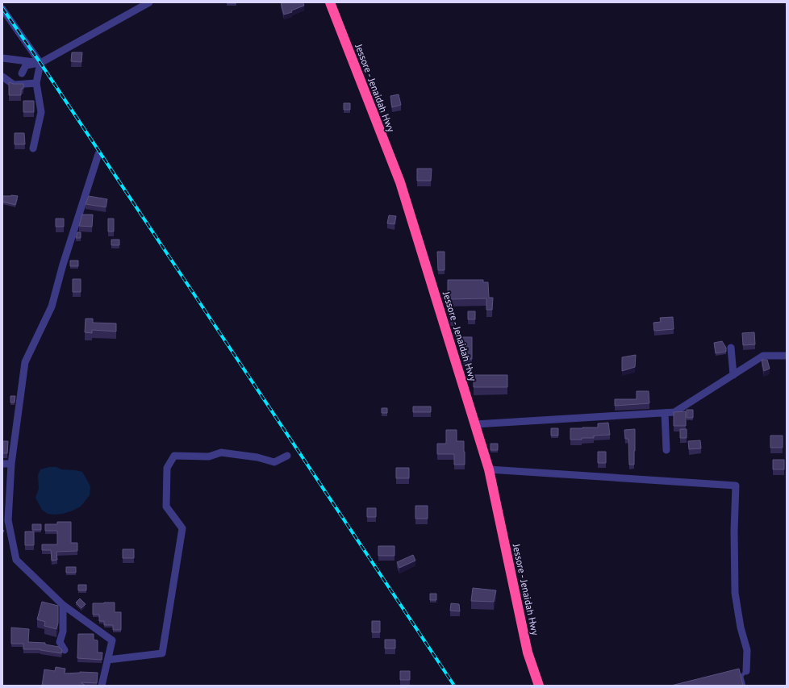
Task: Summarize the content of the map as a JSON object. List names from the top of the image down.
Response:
{
  "streets": {
    "highway": ["Jessore - Jenaidah Hwy"]
  }
}
